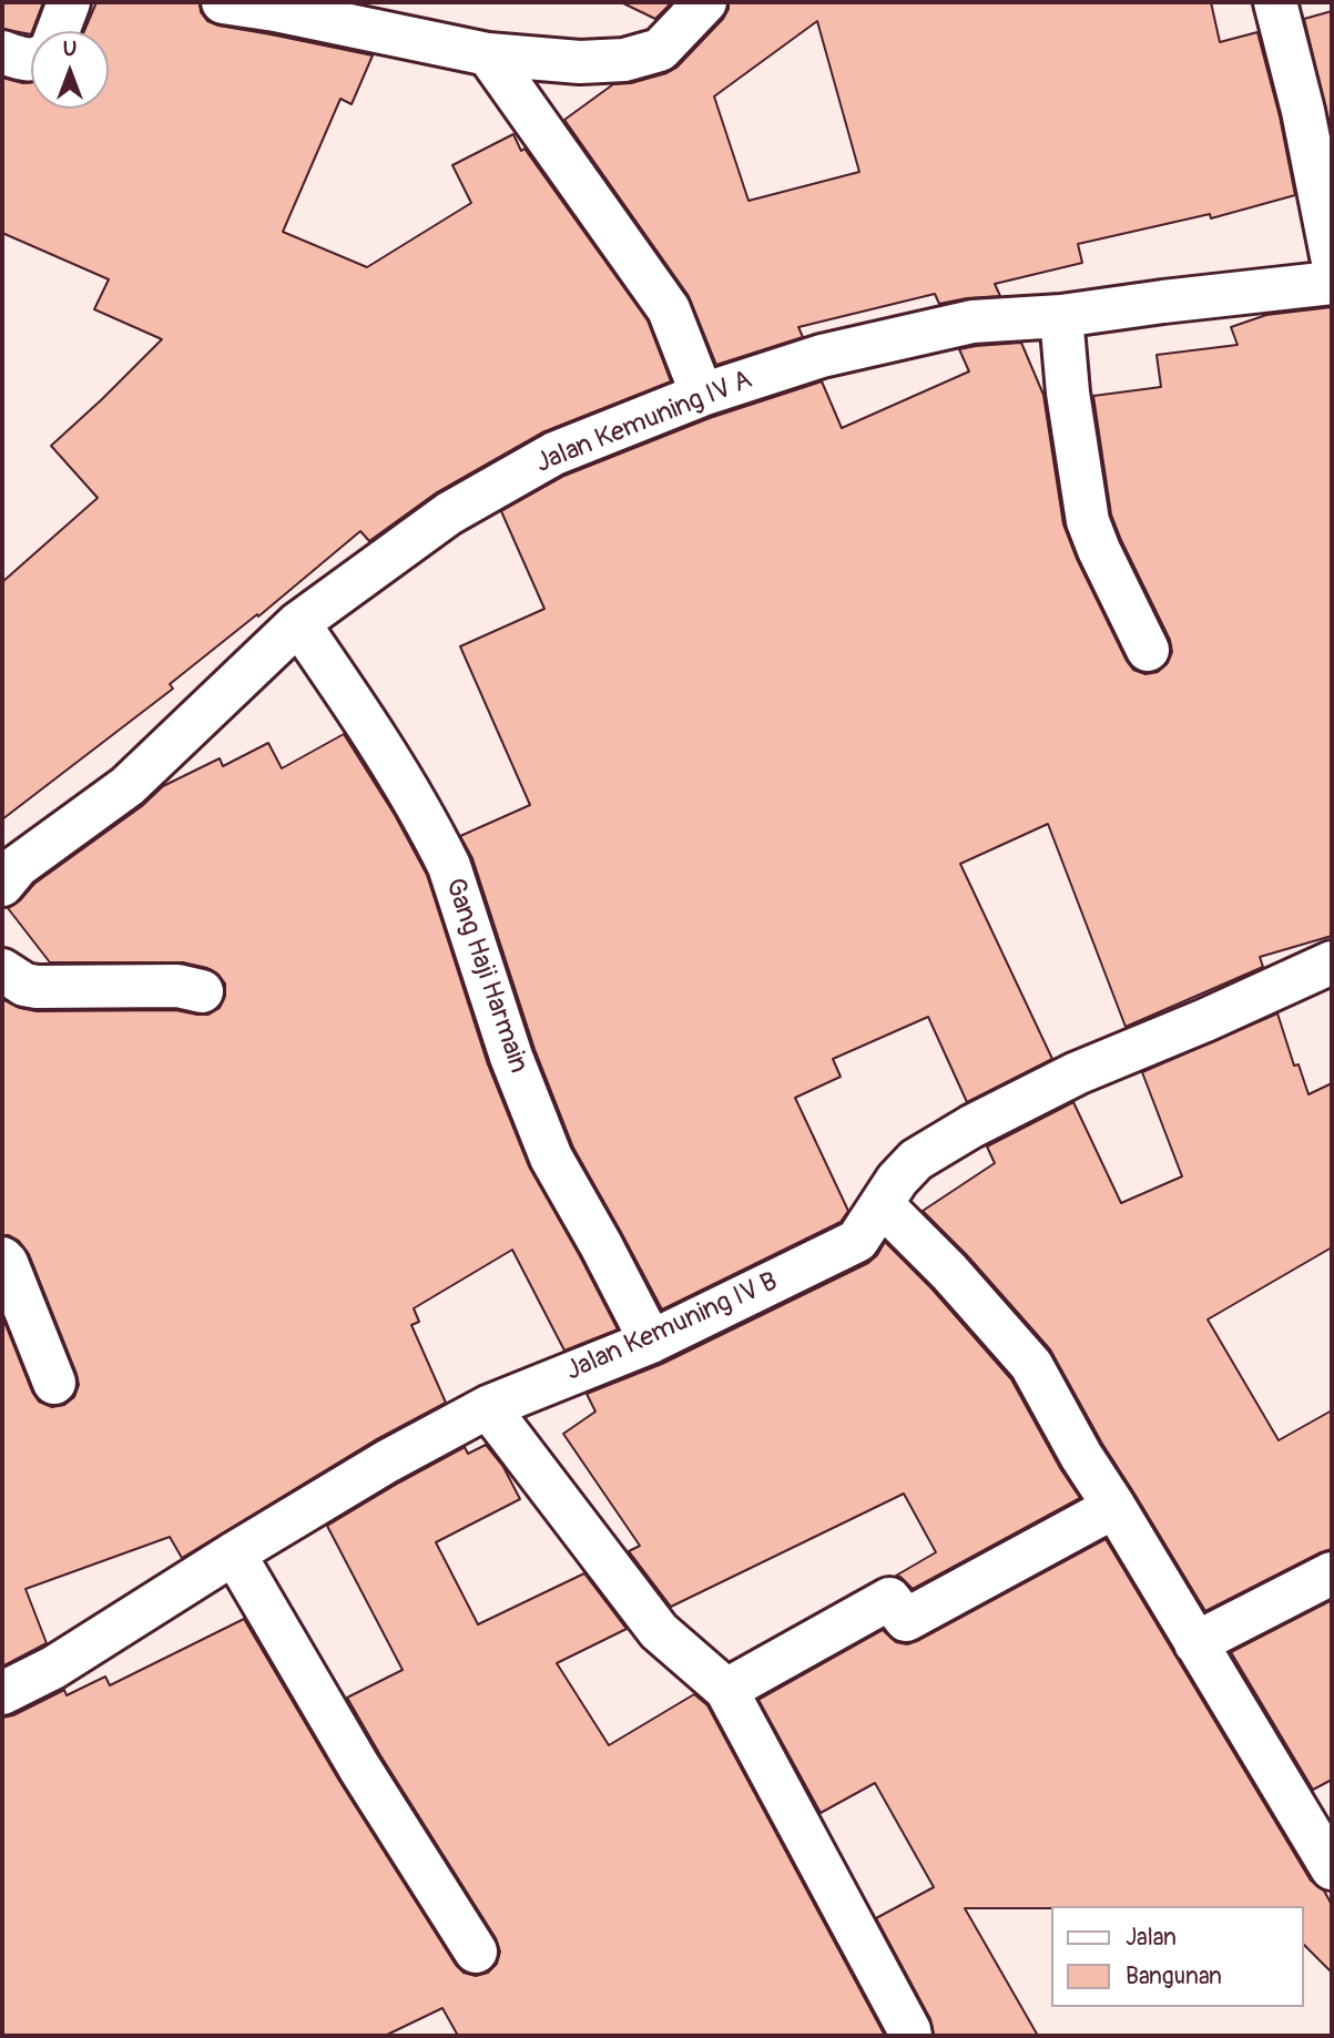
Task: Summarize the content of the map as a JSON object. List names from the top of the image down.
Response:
{
  "streets": {
    "street": ["Jalan Kemuning IV A", "Gang Haji Harmain", "Jalan Kemuning IV B"]
  },
  "crossings": [
    ["Jalan Kemuning IV A", "Gang Haji Harmain"],
    ["Gang Haji Harmain", "Jalan Kemuning IV B"]
  ],
  "legend": ["Jalan", "Bangunan"],
  "north": "top"
}
